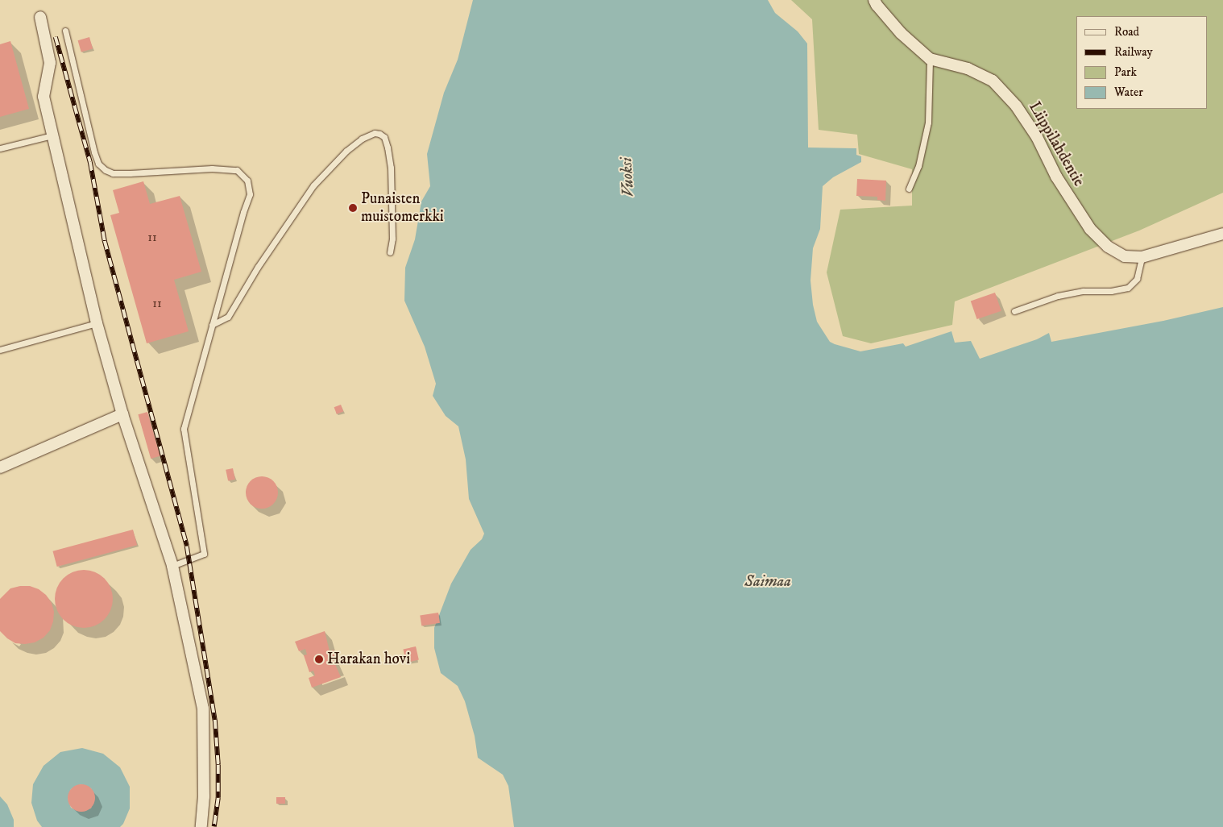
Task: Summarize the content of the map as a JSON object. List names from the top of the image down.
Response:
{
  "streets": {
    "street": ["Liippilahdentie"]
  },
  "water": ["Vuoksi", "Saimaa"],
  "places": ["Punaisten muistomerkki", "Harakan hovi"],
  "house_numbers": ["11", "11"],
  "legend": [
    "Road",
    "Railway",
    "Park",
    "Water"
  ]
}
